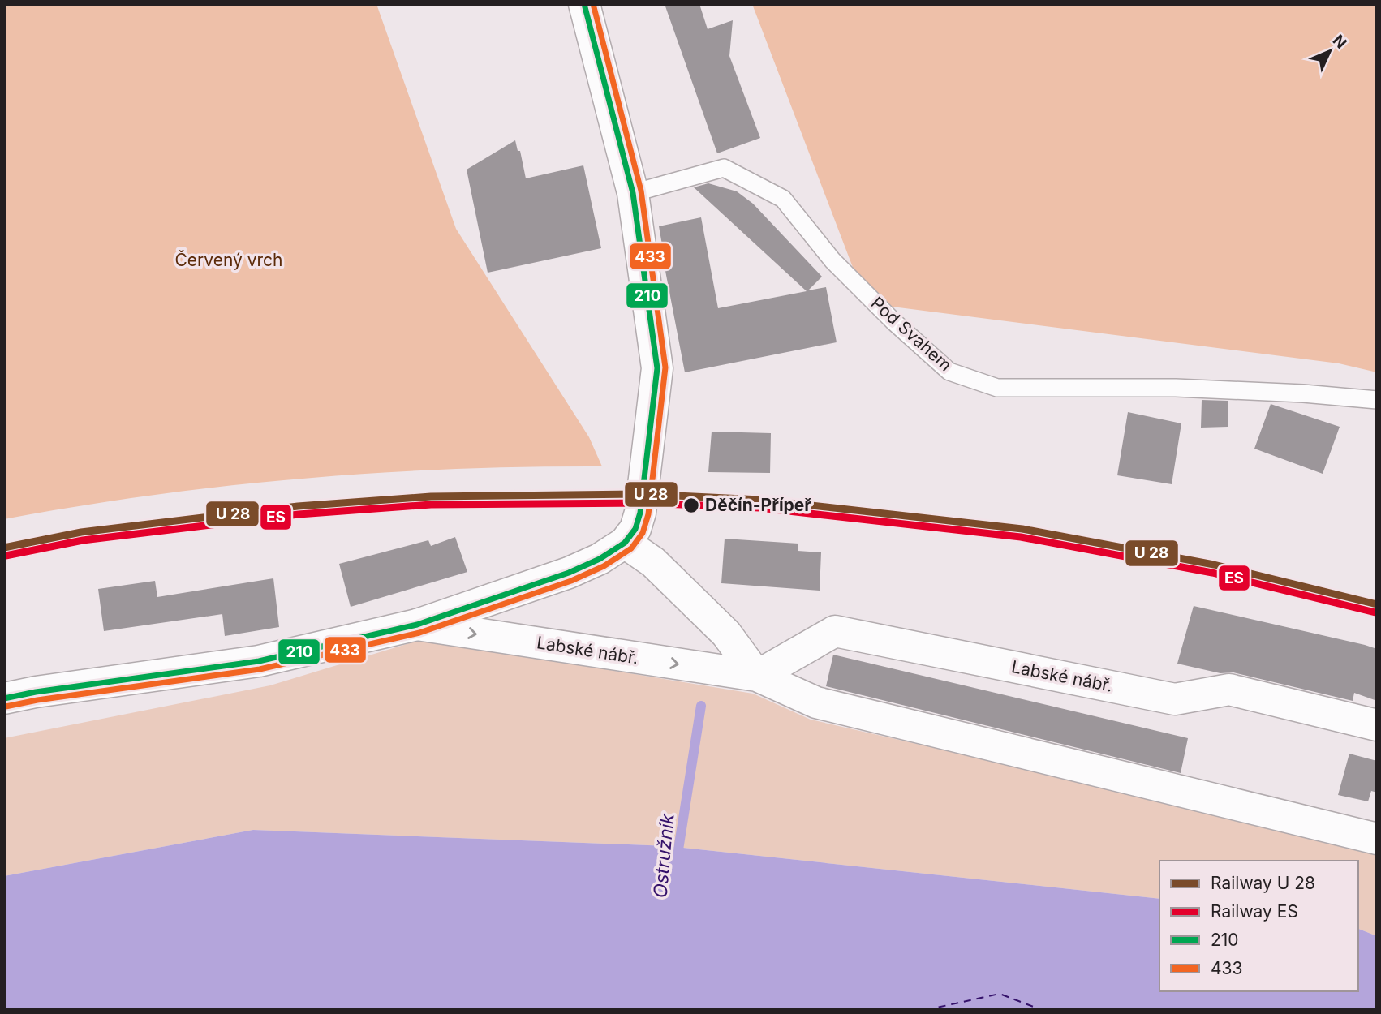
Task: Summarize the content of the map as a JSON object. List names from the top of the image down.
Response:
{
  "streets": {
    "street": ["Labské nábř."],
    "lane": ["Pod Svahem"]
  },
  "crossings": [
    ["Pod Svahem", "Labské nábř."]
  ],
  "water": ["Ostružník"],
  "parks": ["Červený vrch"],
  "places": ["Děčín-Přípeř"],
  "lines": ["transit line 210", "transit line 433", "rail line ES"],
  "legend": [
    "Railway U 28",
    "Railway ES",
    "210",
    "433"
  ],
  "north": "top right"
}
